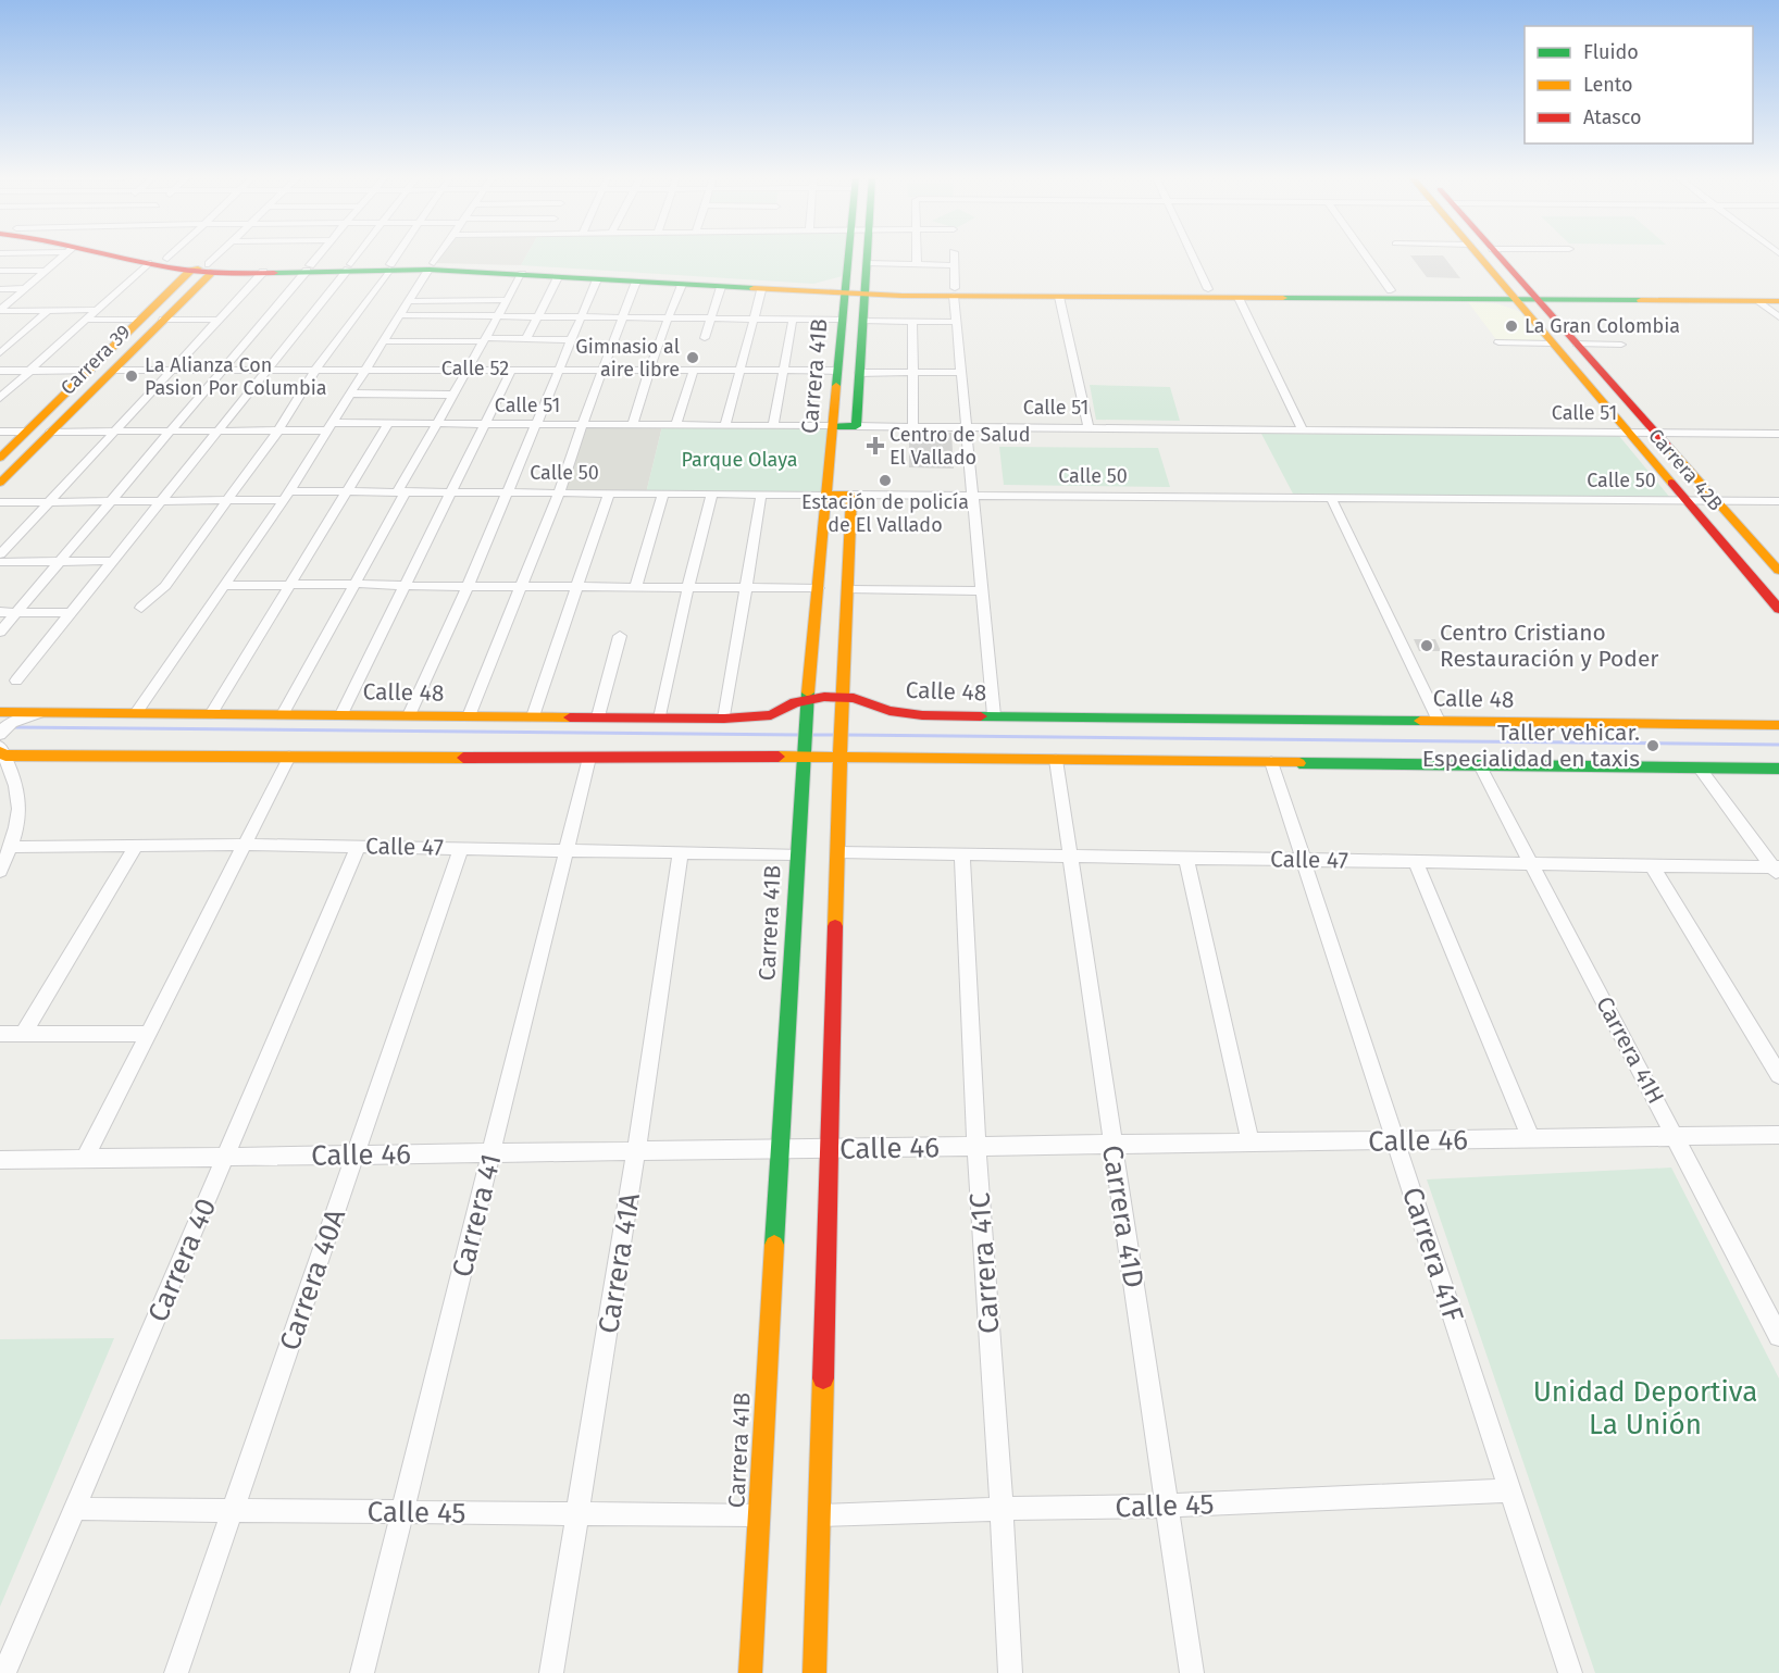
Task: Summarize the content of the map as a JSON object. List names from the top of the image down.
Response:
{
  "streets": {
    "street": [
      "Carrera 39",
      "Calle 52",
      "Carrera 41B",
      "Calle 51",
      "Carrera 42B",
      "Calle 50",
      "Calle 48",
      "Calle 47",
      "Carrera 41H",
      "Calle 46",
      "Carrera 41",
      "Carrera 41D",
      "Carrera 41F",
      "Carrera 40",
      "Carrera 41A",
      "Carrera 41C",
      "Carrera 40A",
      "Calle 45"
    ]
  },
  "crossings": [
    ["Carrera 39", "Calle 52"],
    ["Carrera 39", "Calle 51"],
    ["Calle 52", "Carrera 41B"],
    ["Carrera 41B", "Calle 51"],
    ["Carrera 41B", "Calle 50"],
    ["Carrera 41B", "Calle 48"],
    ["Carrera 41B", "Calle 47"],
    ["Carrera 41B", "Calle 46"],
    ["Carrera 41B", "Calle 45"],
    ["Calle 51", "Carrera 42B"],
    ["Carrera 42B", "Calle 50"],
    ["Calle 47", "Carrera 41H"],
    ["Calle 47", "Carrera 41"],
    ["Calle 47", "Carrera 41D"],
    ["Calle 47", "Carrera 41F"],
    ["Calle 47", "Carrera 40"],
    ["Calle 47", "Carrera 41A"],
    ["Calle 47", "Carrera 41C"],
    ["Calle 47", "Carrera 40A"],
    ["Carrera 41H", "Calle 46"],
    ["Calle 46", "Carrera 41"],
    ["Calle 46", "Carrera 41D"],
    ["Calle 46", "Carrera 41F"],
    ["Calle 46", "Carrera 40"],
    ["Calle 46", "Carrera 41A"],
    ["Calle 46", "Carrera 41C"],
    ["Calle 46", "Carrera 40A"],
    ["Carrera 41", "Calle 45"],
    ["Carrera 41D", "Calle 45"],
    ["Carrera 41F", "Calle 45"],
    ["Carrera 40", "Calle 45"],
    ["Carrera 41A", "Calle 45"],
    ["Carrera 41C", "Calle 45"],
    ["Carrera 40A", "Calle 45"]
  ],
  "parks": ["Parque Olaya", "Unidad Deportiva La Unión"],
  "places": {
    "other": [
      "La Gran Colombia",
      "Gimnasio al aire libre",
      "La Alianza Con Pasion Por Columbia",
      "Estación de policía de El Vallado",
      "Centro Cristiano Restauración y Poder",
      "Taller vehicar. Especialidad en taxis"
    ],
    "health": ["Centro de Salud El Vallado"]
  },
  "legend": ["Fluido", "Lento", "Atasco"]
}
